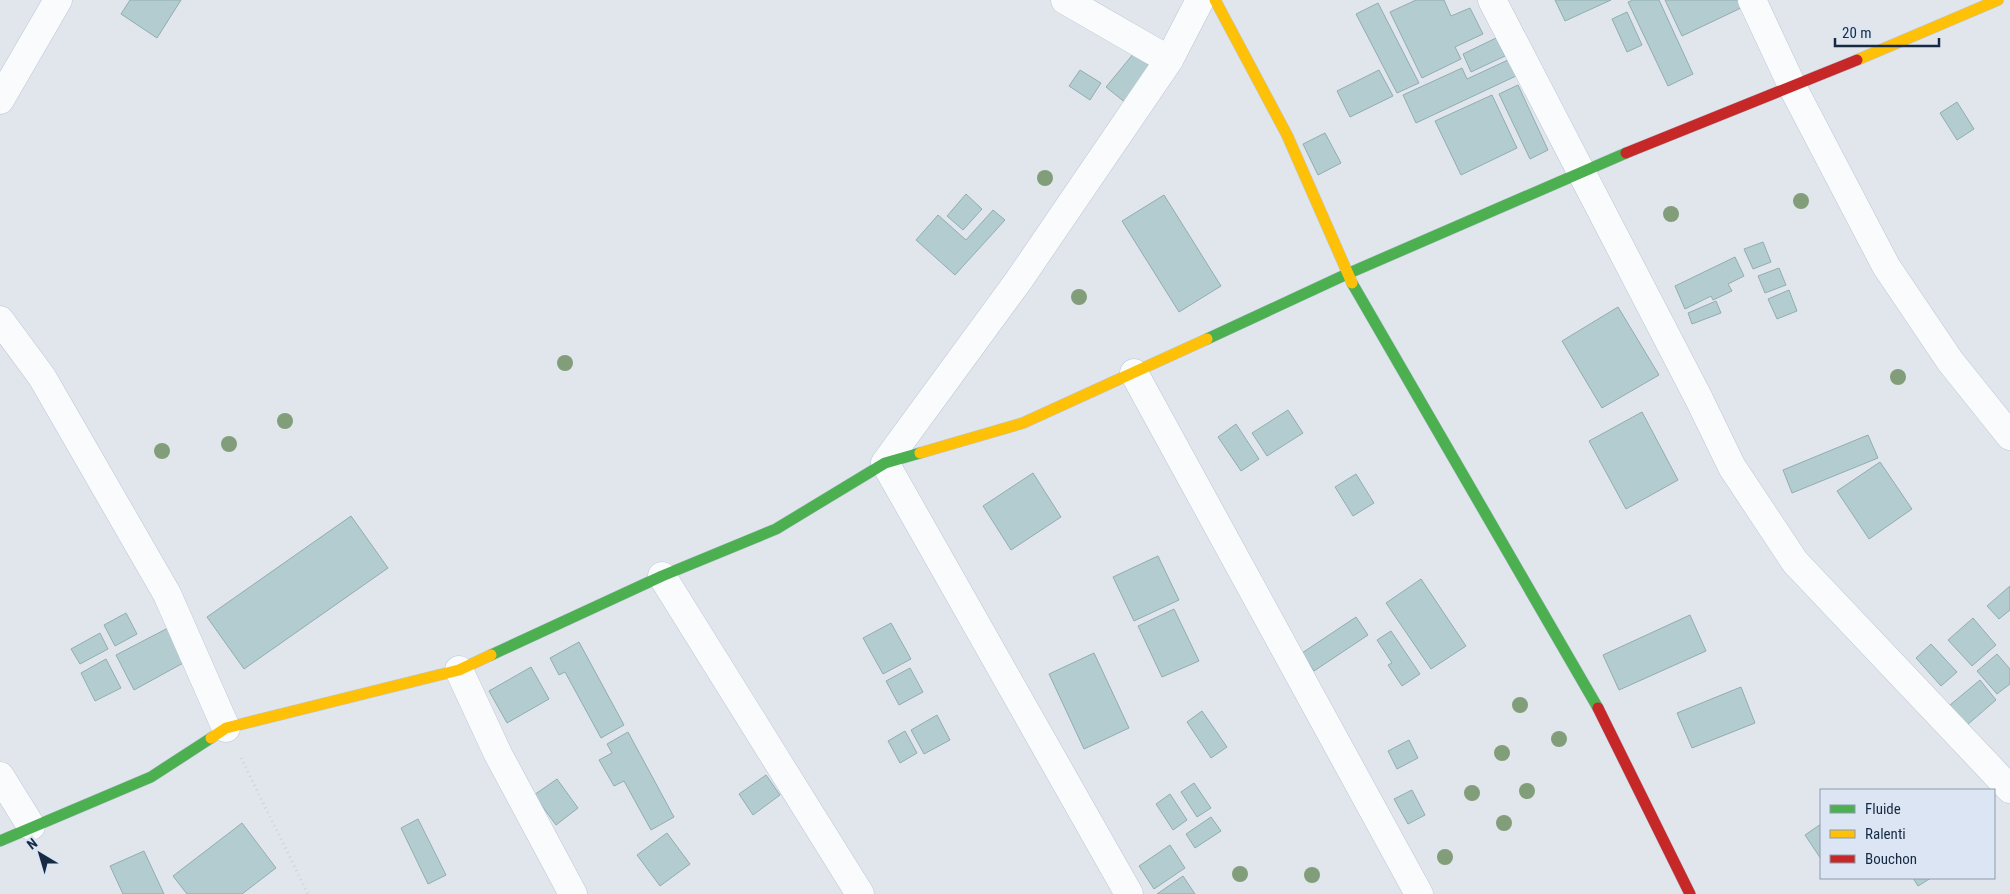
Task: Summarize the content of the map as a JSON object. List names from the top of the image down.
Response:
{
  "legend": ["Fluide", "Ralenti", "Bouchon"],
  "scale_bar": "20 m",
  "north": "top left"
}
